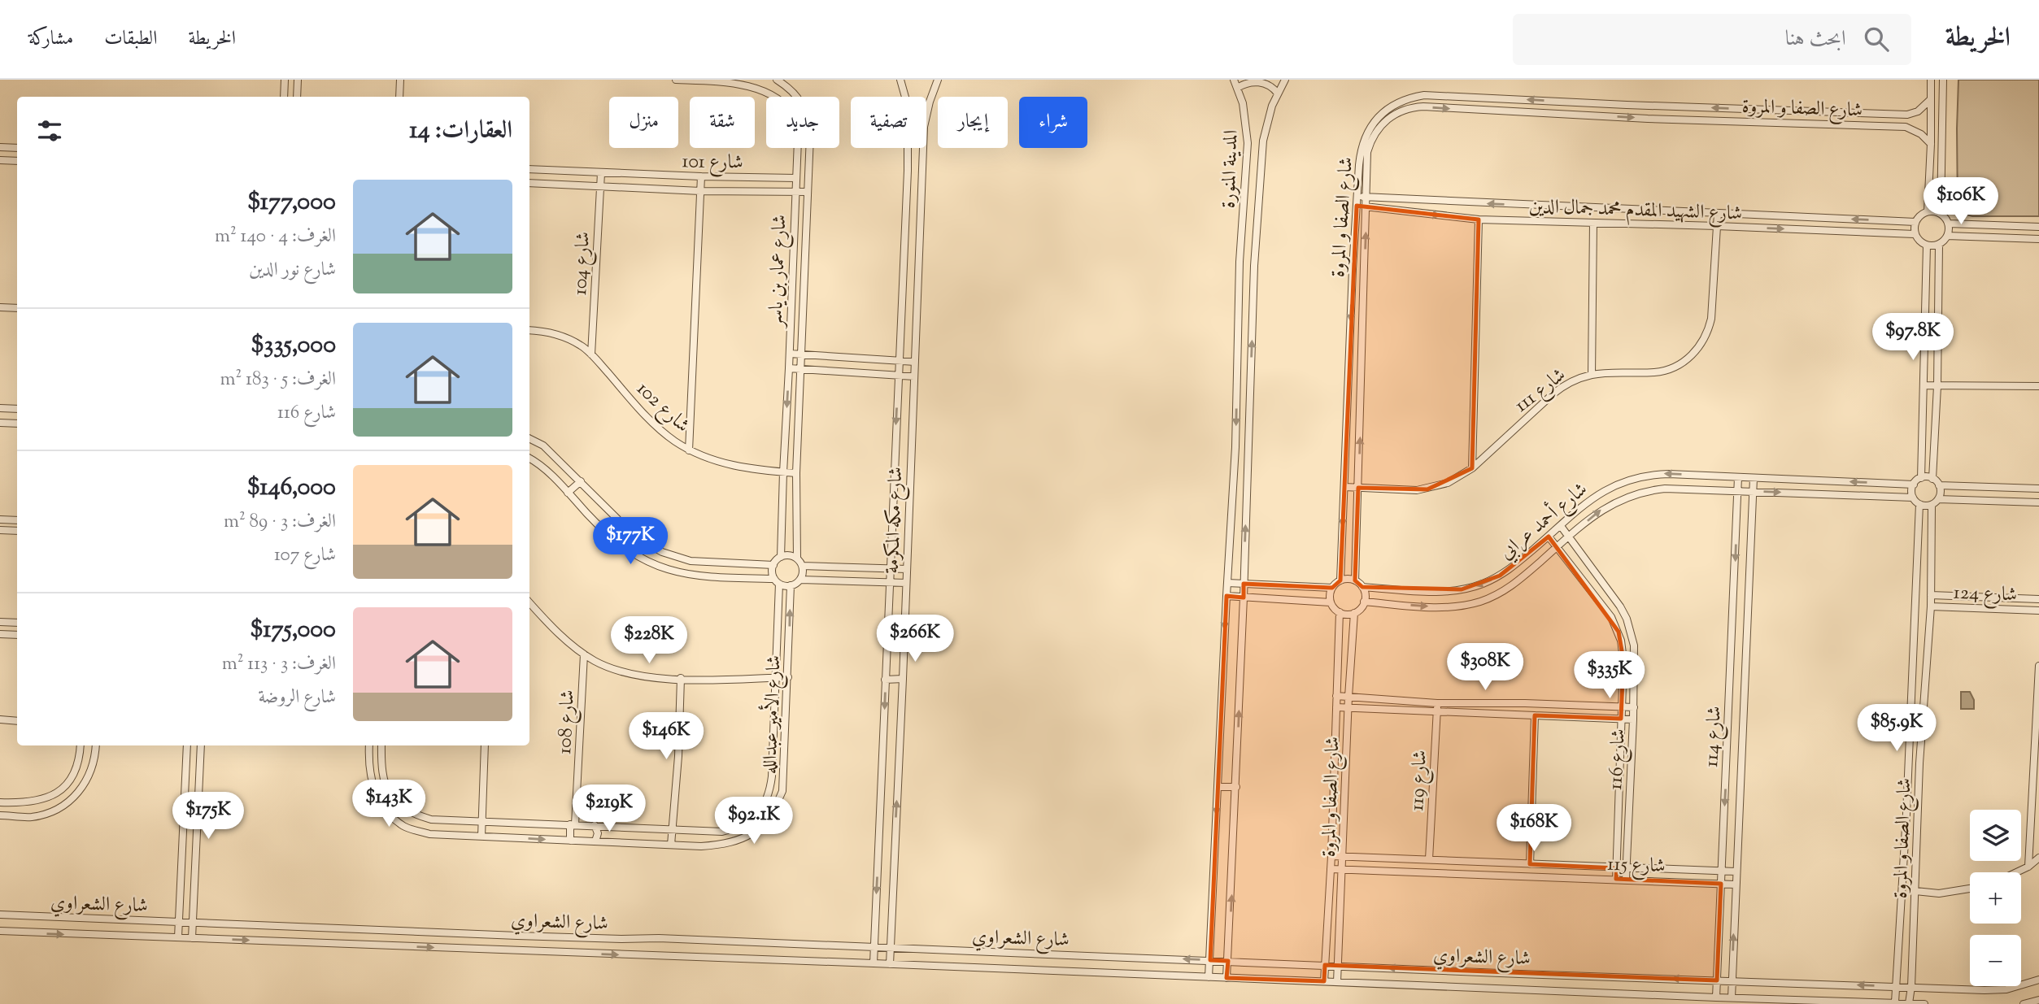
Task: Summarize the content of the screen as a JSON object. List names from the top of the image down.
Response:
{
  "streets": {
    "street": [
      "شارع الصفا و المروة",
      "شارع 101",
      "المدينة المنورة",
      "شارع الشهيد المقدم محمد جمال الدين",
      "شارع 104",
      "شارع عمار بن ياسر",
      "شارع 111",
      "شارع 102",
      "شارع مكه المكرمة",
      "شارع أحمد عرابي",
      "شارع 124",
      "شارع الأمير عبدالله",
      "شارع 108",
      "شارع 114",
      "شارع 116",
      "شارع 119",
      "شارع 115",
      "شارع الشعراوي"
    ]
  },
  "crossings": [
    ["شارع الصفا و المروة", "شارع الشهيد المقدم محمد جمال الدين"],
    ["شارع الصفا و المروة", "شارع 111"],
    ["شارع الصفا و المروة", "شارع أحمد عرابي"],
    ["شارع الصفا و المروة", "شارع 124"],
    ["شارع الصفا و المروة", "شارع 115"],
    ["شارع الصفا و المروة", "شارع الشعراوي"],
    ["شارع 101", "شارع 104"],
    ["شارع 101", "شارع عمار بن ياسر"],
    ["المدينة المنورة", "شارع الشعراوي"],
    ["شارع الشهيد المقدم محمد جمال الدين", "شارع 111"],
    ["شارع 104", "شارع 102"],
    ["شارع عمار بن ياسر", "شارع 102"],
    ["شارع عمار بن ياسر", "شارع الأمير عبدالله"],
    ["شارع مكه المكرمة", "شارع الشعراوي"],
    ["شارع أحمد عرابي", "شارع 114"],
    ["شارع أحمد عرابي", "شارع 116"],
    ["شارع الأمير عبدالله", "شارع 108"],
    ["شارع 114", "شارع 115"],
    ["شارع 114", "شارع الشعراوي"],
    ["شارع 116", "شارع 115"],
    ["شارع 119", "شارع 115"]
  ],
  "page": {
    "header": "الخريطة",
    "search": "ابحث هنا",
    "nav": ["الخريطة", "الطبقات", "مشاركة"],
    "chip": [
      "شراء",
      "إيجار",
      "تصفية",
      "جديد",
      "شقة",
      "منزل"
    ],
    "heading": "العقارات: 14",
    "list": [
      {
        "name": "$177,000",
        "note": "الغرف: 4 · 140 m² · شارع نور الدين"
      },
      {
        "name": "$335,000",
        "note": "الغرف: 5 · 183 m² · شارع 116"
      },
      {
        "name": "$146,000",
        "note": "الغرف: 3 · 89 m² · شارع 107"
      },
      {
        "name": "$175,000",
        "note": "الغرف: 3 · 113 m² · شارع الروضة"
      }
    ],
    "price": [
      "$106K",
      "$97.8K",
      "$177K",
      "$266K",
      "$228K",
      "$308K",
      "$335K",
      "$85.9K",
      "$146K",
      "$143K",
      "$219K",
      "$175K",
      "$92.1K",
      "$168K"
    ],
    "map_buttons": ["+", "−"]
  }
}
